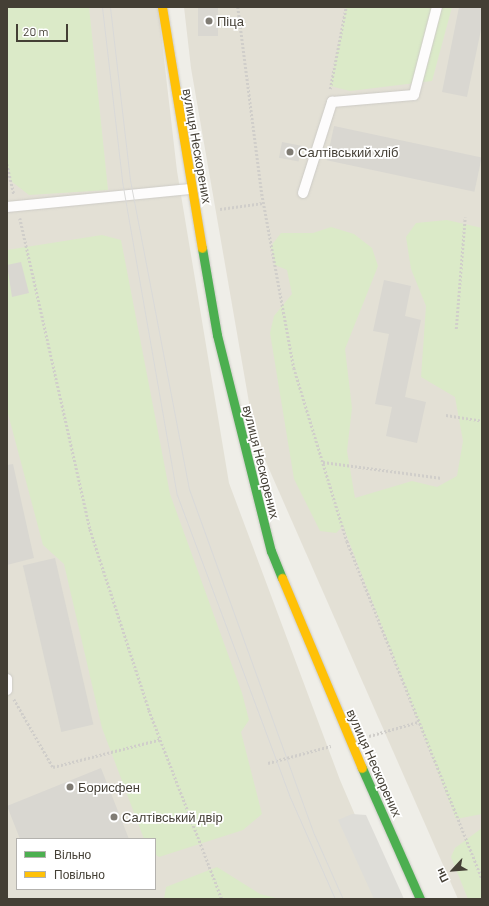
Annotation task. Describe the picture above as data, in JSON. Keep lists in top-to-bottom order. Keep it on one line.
{"streets":{"main road":["вулиця Нескорених"]},"places":["Піца","Салтівський хліб","Борисфен","Салтівський двір"],"legend":["Вільно","Повільно"],"scale_bar":"20 m","north":"bottom left"}
